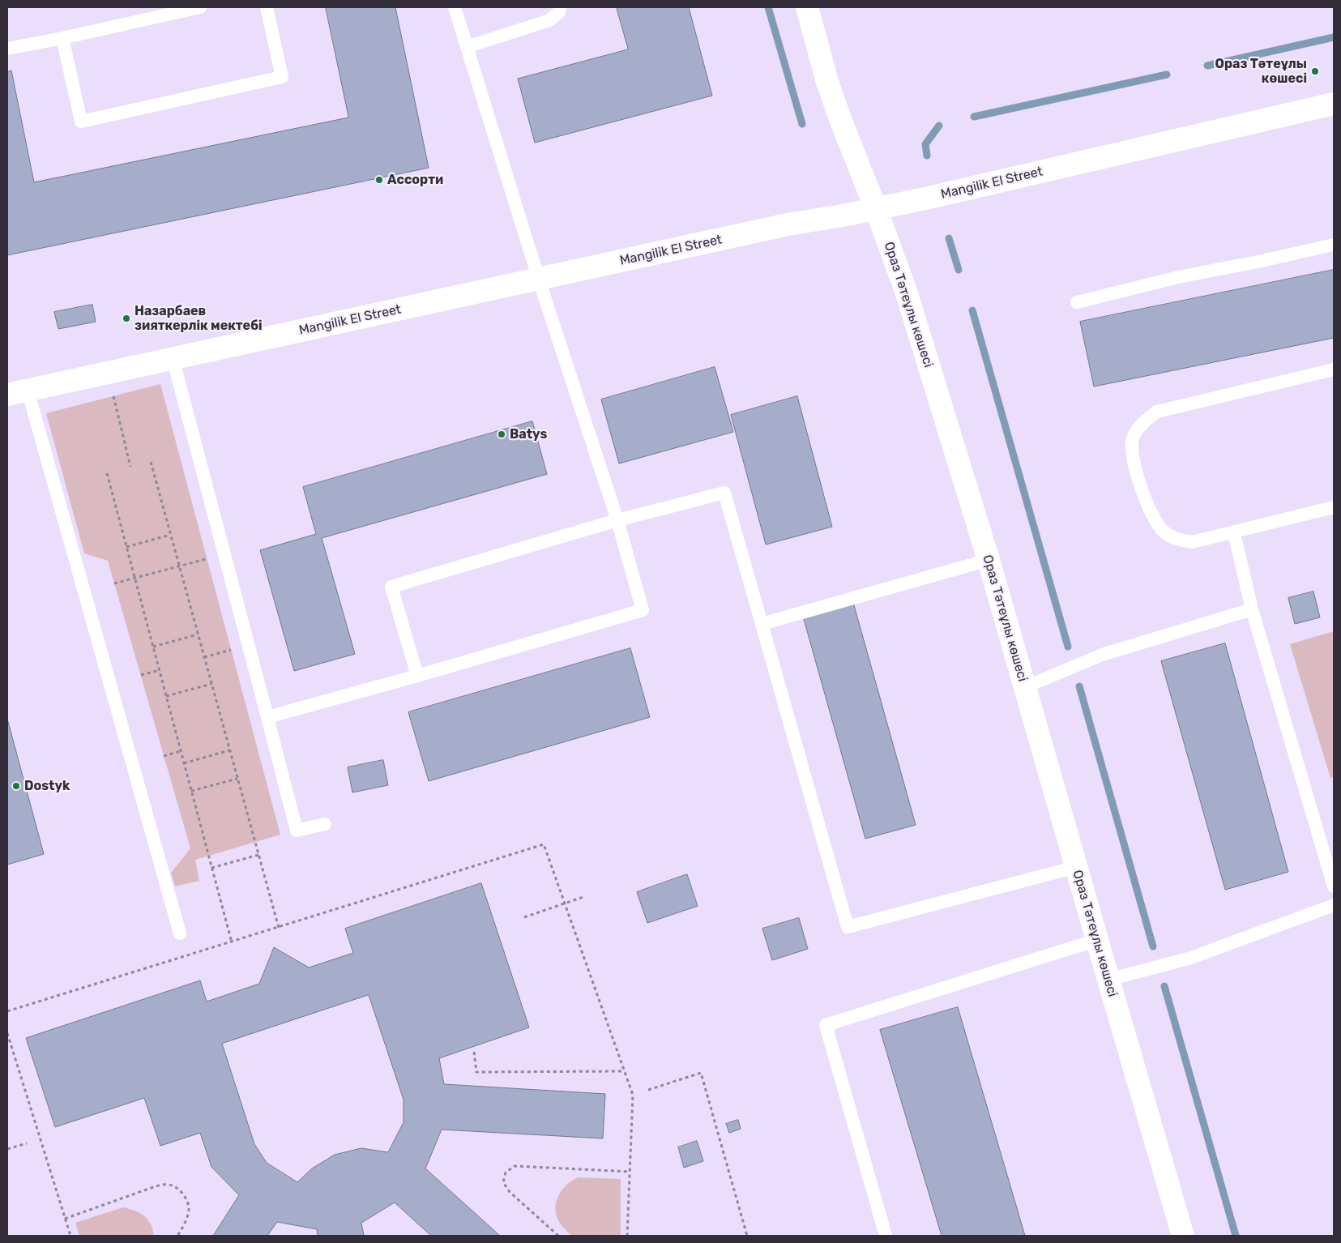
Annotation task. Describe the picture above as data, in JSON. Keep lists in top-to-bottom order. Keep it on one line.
{"streets":{"street":["Mangilik El Street","Ораз Тәтеұлы көшесі"]},"crossings":[["Mangilik El Street","Ораз Тәтеұлы көшесі"]],"places":["Ораз Тәтеұлы көшесі","Ассорти","Назарбаев зияткерлік мектебі","Batys","Dostyk"]}
